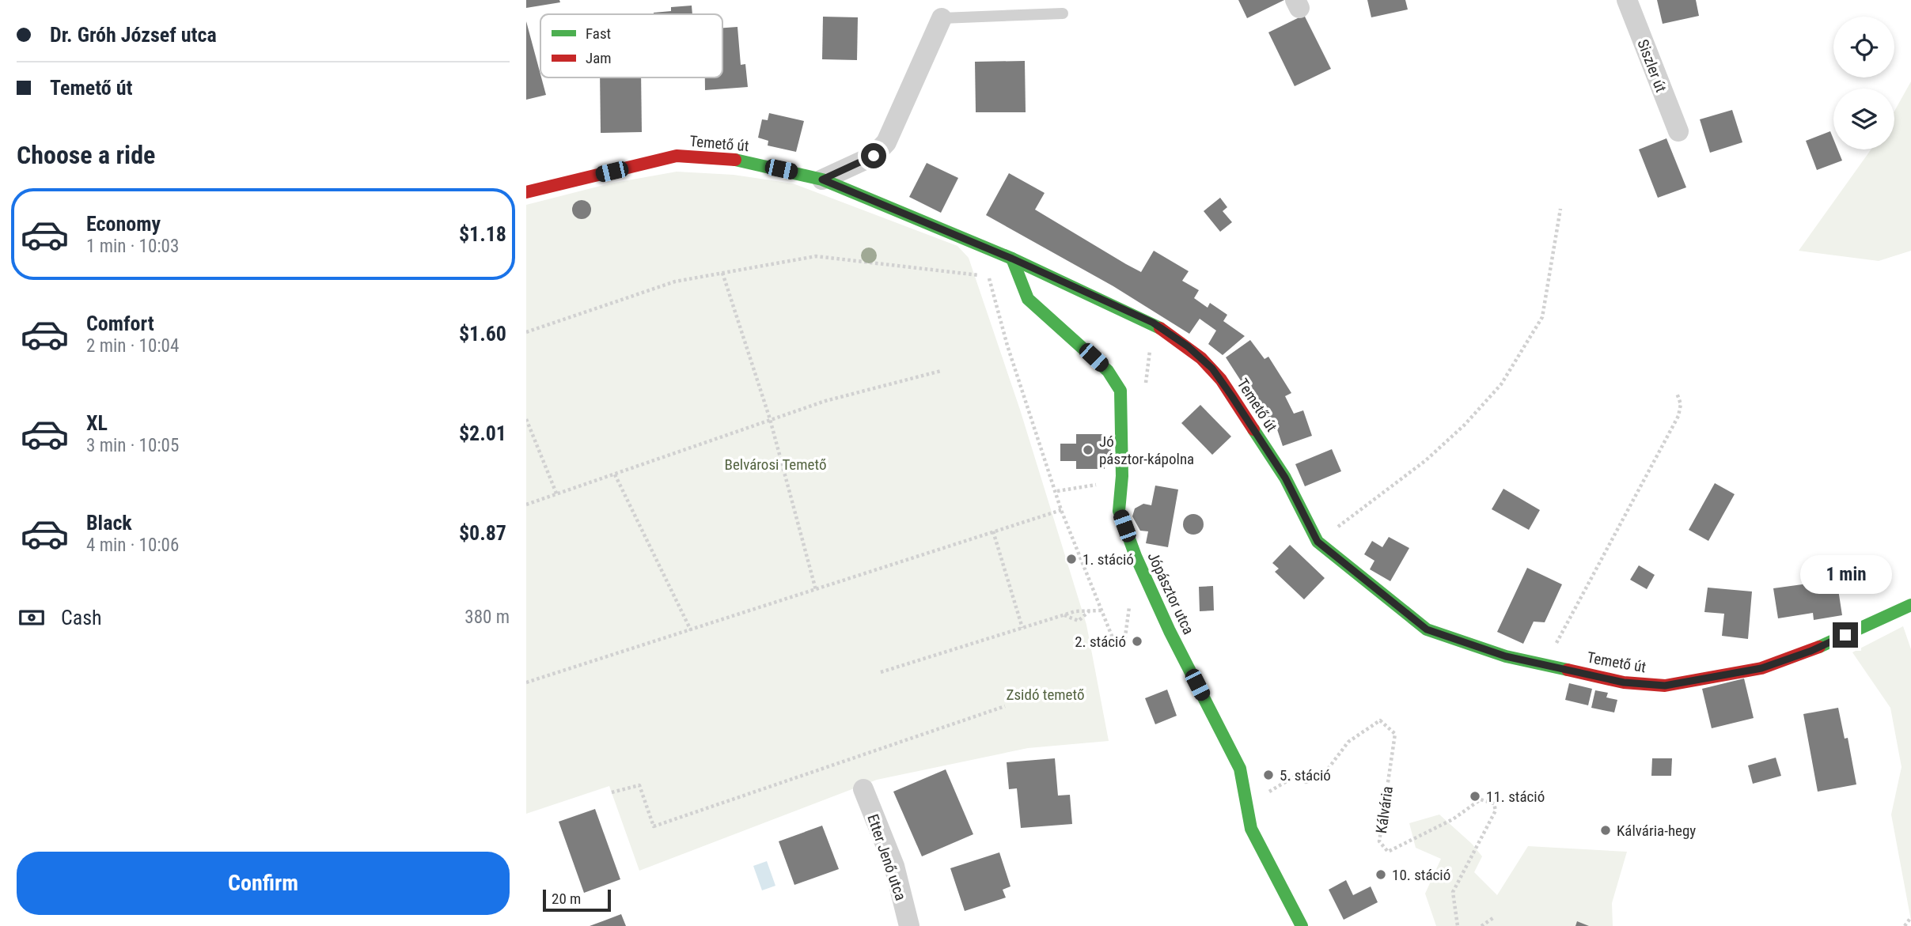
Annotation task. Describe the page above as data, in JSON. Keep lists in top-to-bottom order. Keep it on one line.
{"streets":{"street":["Siszler út","Temető út","Jópásztor utca","Etter Jenő utca"],"path":["Kálvária"]},"crossings":[["Temető út","Jópásztor utca"],["Jópásztor utca","Kálvária"]],"parks":["Belvárosi Temető","Zsidó temető"],"places":["Jó pásztor-kápolna","1. stáció","2. stáció","5. stáció","11. stáció","Kálvária-hegy","10. stáció"],"legend":["Fast","Jam"],"scale_bar":"20 m","page":{"banner":["Dr. Gróh József utca","Temető út"],"heading":"Choose a ride","list":[{"name":"Economy","note":"1 min · 10:03","value":"$1.18"},{"name":"Comfort","note":"2 min · 10:04","value":"$1.60"},{"name":"XL","note":"3 min · 10:05","value":"$2.01"},{"name":"Black","note":"4 min · 10:06","value":"$0.87"}],"bubble":"1 min","pay":["Cash","380 m"],"buttons":"Confirm","scale":"20 m"}}
